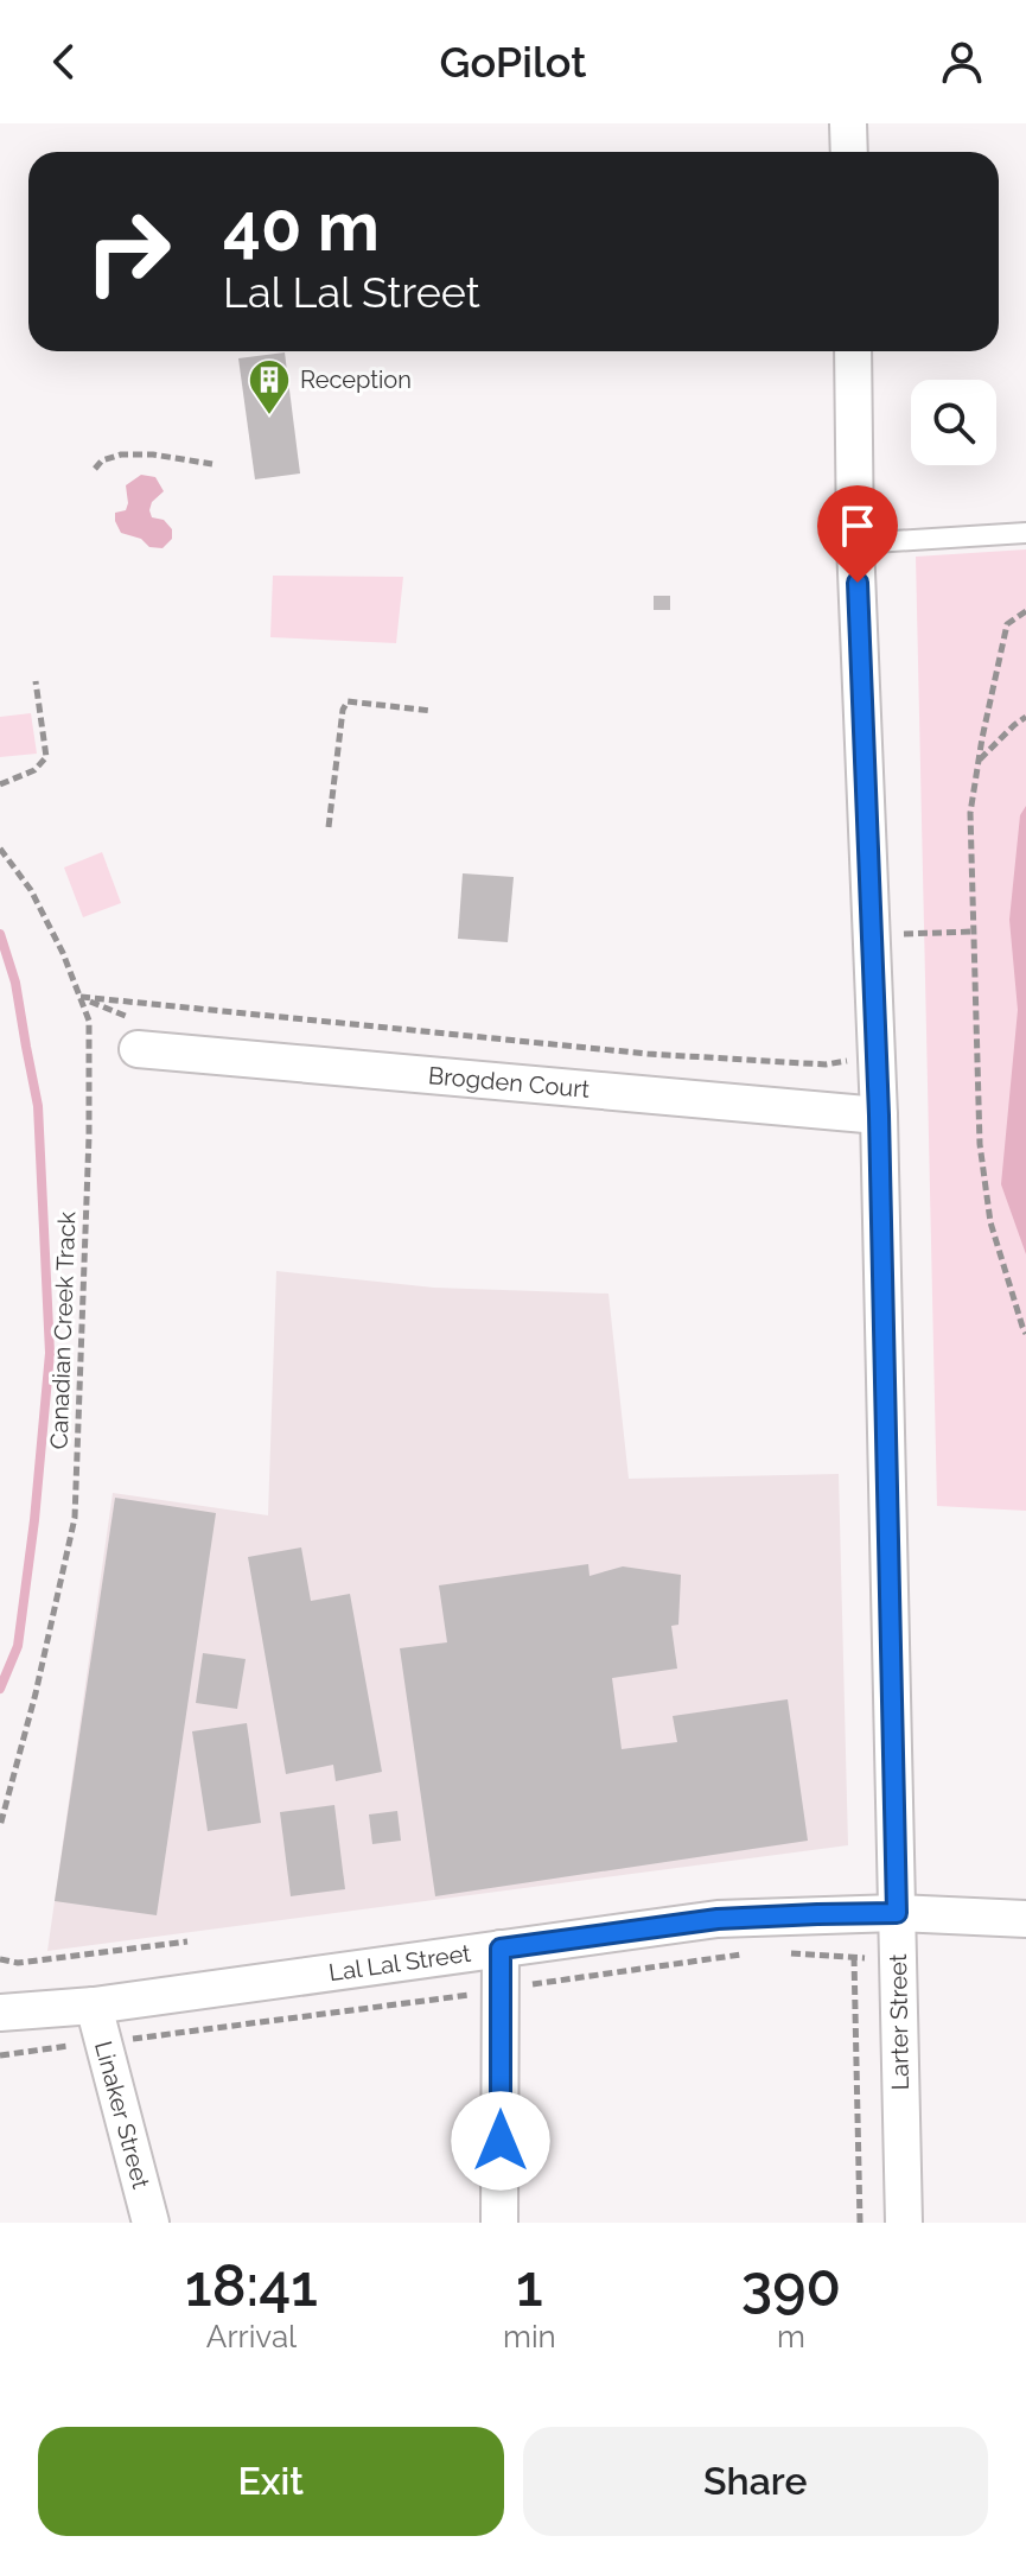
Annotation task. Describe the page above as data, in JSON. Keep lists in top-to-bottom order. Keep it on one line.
{"streets":{"street":["Brogden Court","Lal Lal Street","Larter Street","Linaker Street"],"path":["Canadian Creek Track"]},"crossings":[["Brogden Court","Larter Street"],["Lal Lal Street","Larter Street"],["Lal Lal Street","Linaker Street"]],"places":{"building":["Reception"]},"page":{"header":"GoPilot","turn":["40 m","Lal Lal Street"],"eta":["18:41","Arrival","1","min","390","m"],"buttons":["Exit","Share"]}}
